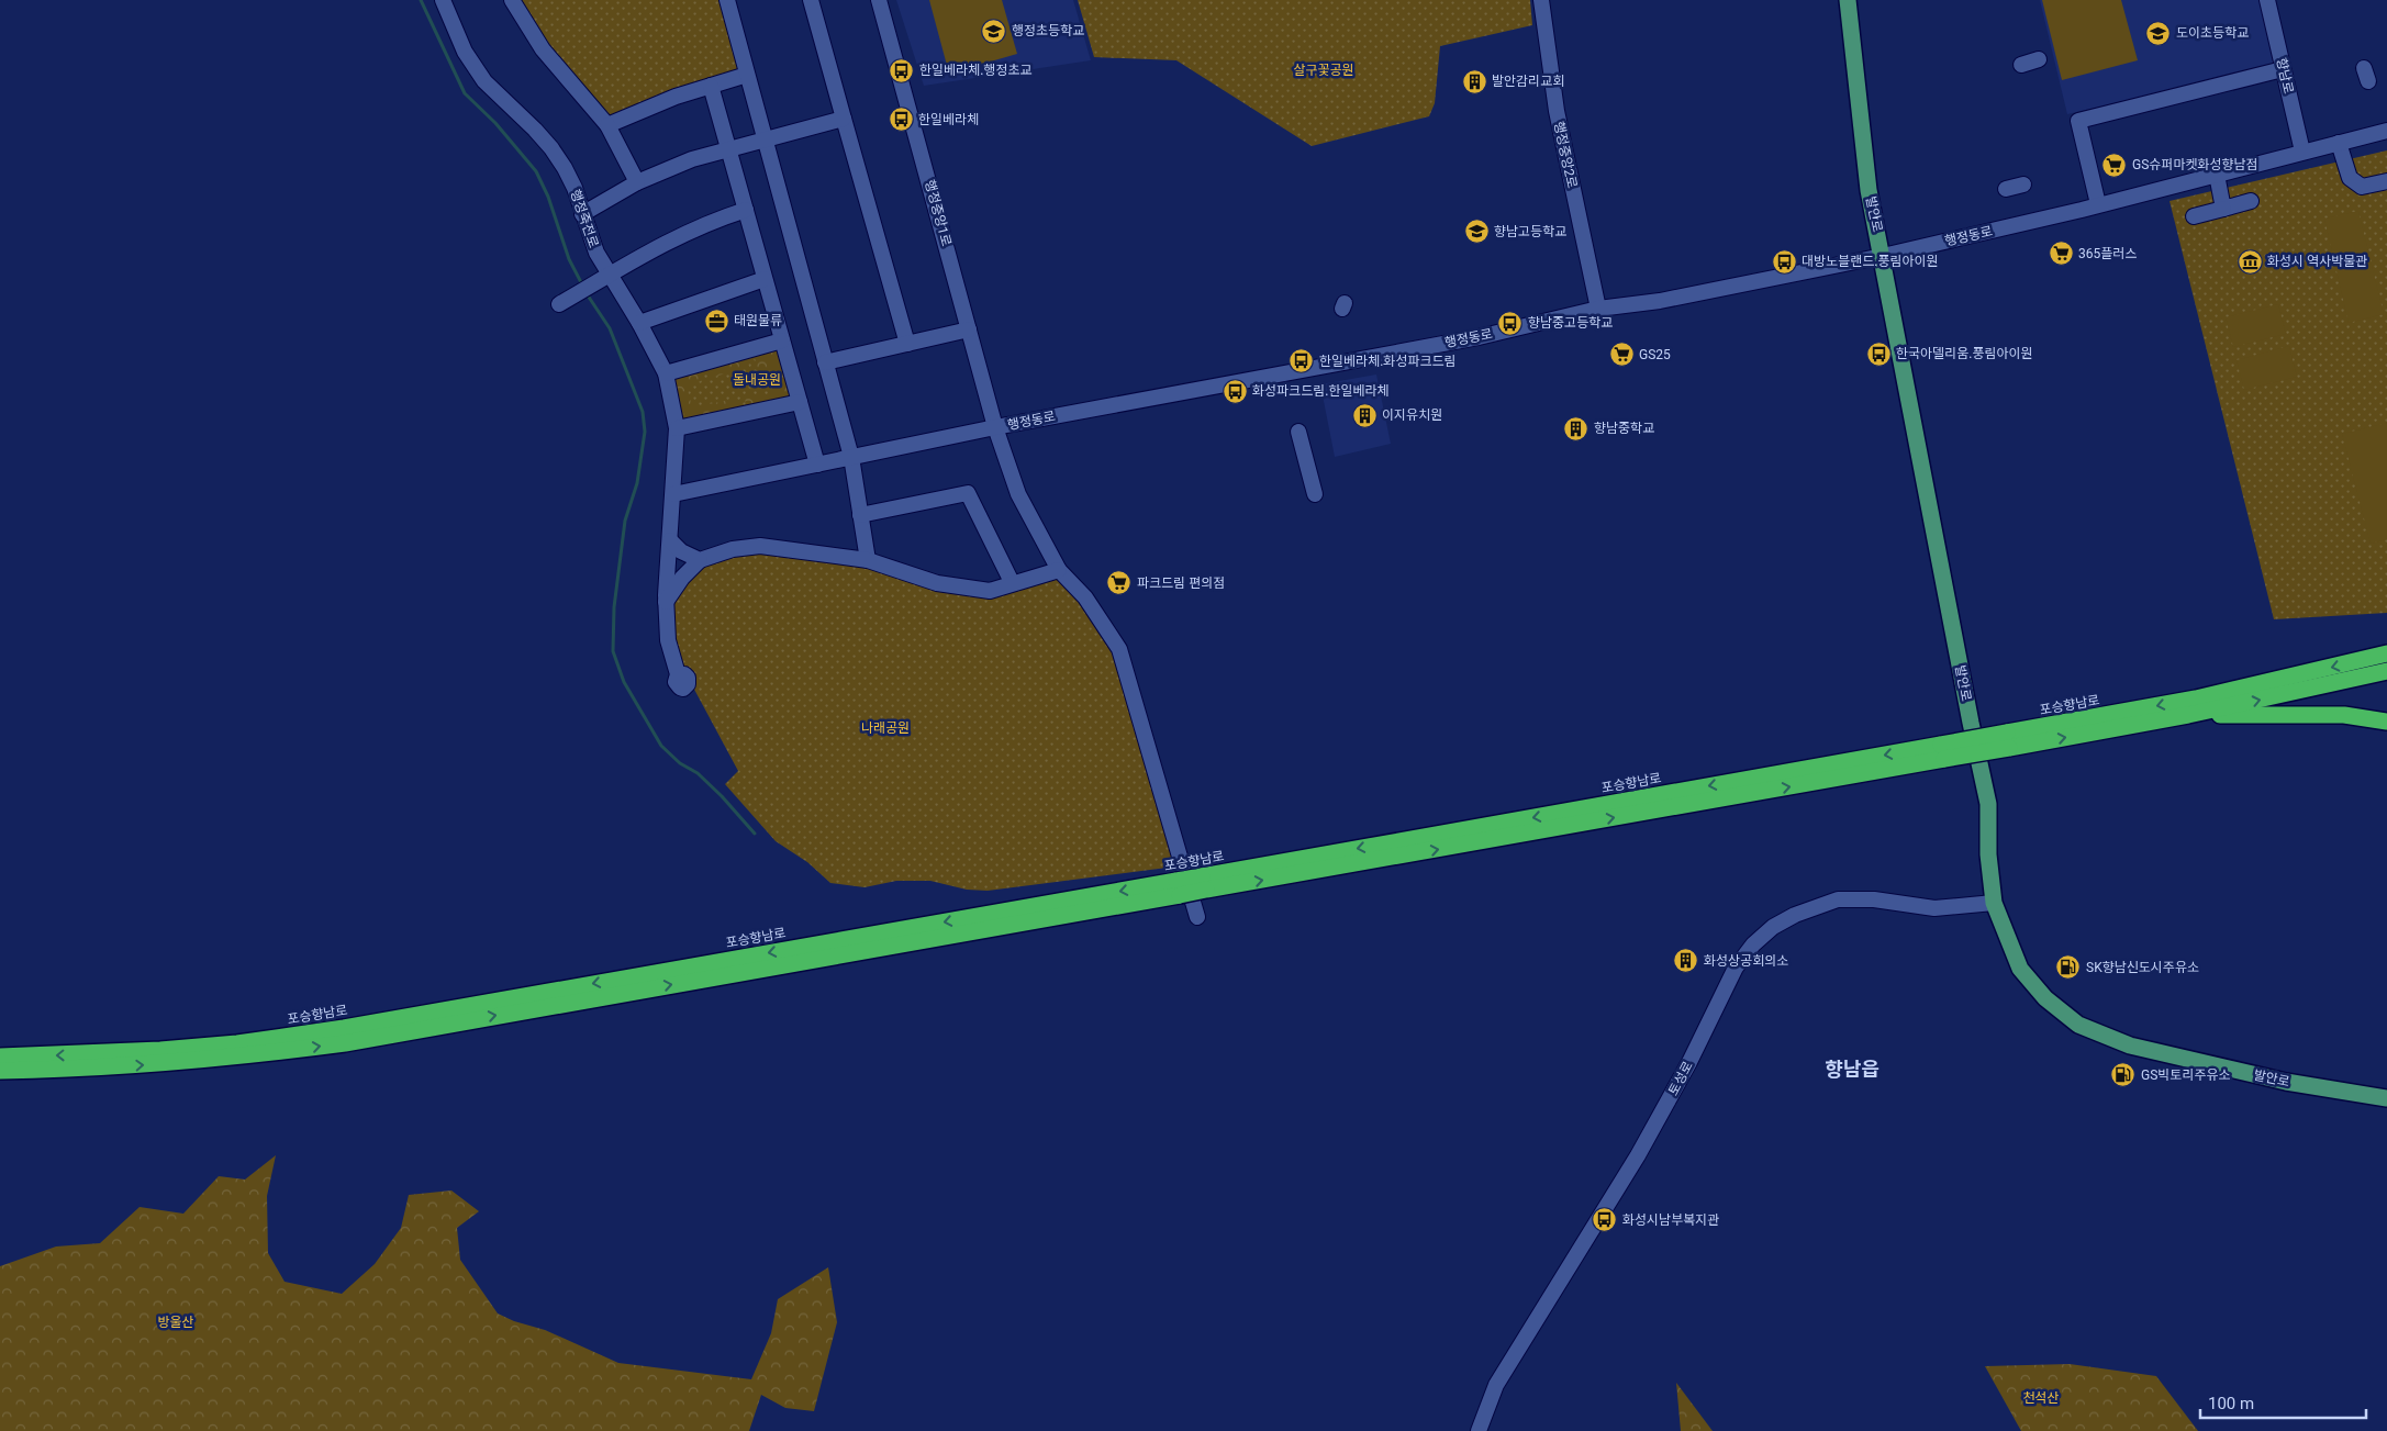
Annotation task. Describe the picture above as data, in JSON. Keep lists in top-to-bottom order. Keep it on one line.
{"streets":{"highway":["포승향남로"],"main road":["발안로"],"street":["향남로","행정중앙2로","행정중앙1로","행정죽전로","행정동로","토성로"]},"crossings":[["향남로","행정동로"],["행정중앙2로","행정동로"],["행정중앙1로","행정동로"],["발안로","행정동로"],["발안로","토성로"],["행정죽전로","행정동로"]],"districts":["향남읍"],"parks":["살구꽃공원","돌내공원","나래공원","방울산","천석산"],"places":{"school or university":["행정초등학교","도이초등학교","향남고등학교"],"bus stop":["한일베라체.행정초교","한일베라체","대방노블랜드.풍림아이원","향남중고등학교","한국아델리움.풍림아이원","한일베라체.화성파크드림","화성파크드림.한일베라체","화성시남부복지관"],"building":["발안감리교회","이지유치원","향남중학교","화성상공회의소"],"supermarket":["GS슈퍼마켓화성향남점","365플러스","GS25","파크드림 편의점"],"museum":["화성시 역사박물관"],"office":["태원물류"],"fuel station":["SK향남신도시주유소","GS빅토리주유소"]},"scale_bar":"100 m"}
